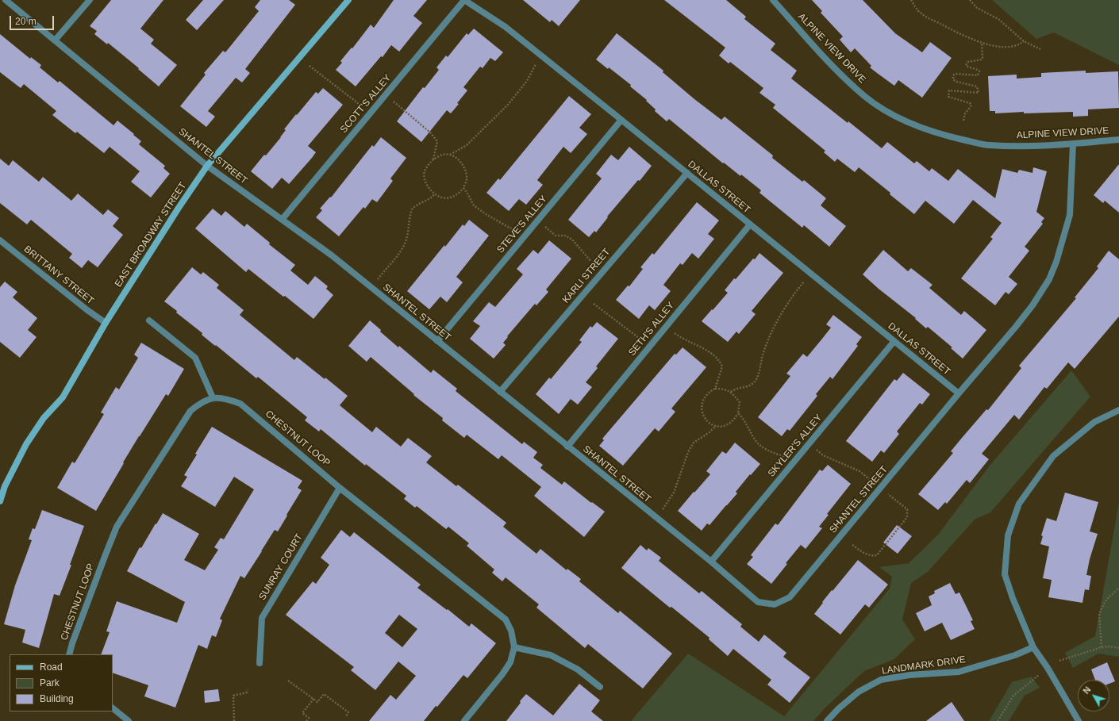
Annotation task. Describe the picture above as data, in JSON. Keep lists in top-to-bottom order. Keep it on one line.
{"streets":{"street":["ALPINE VIEW DRIVE","SCOTT'S ALLEY","SHANTEL STREET","DALLAS STREET","STEVE'S ALLEY","EAST BROADWAY STREET","BRITTANY STREET","KARLI STREET","SETH'S ALLEY","CHESTNUT LOOP","SKYLER'S ALLEY","SUNRAY COURT","LANDMARK DRIVE"]},"crossings":[["ALPINE VIEW DRIVE","SHANTEL STREET"],["SCOTT'S ALLEY","SHANTEL STREET"],["SCOTT'S ALLEY","DALLAS STREET"],["SHANTEL STREET","DALLAS STREET"],["SHANTEL STREET","STEVE'S ALLEY"],["SHANTEL STREET","EAST BROADWAY STREET"],["SHANTEL STREET","KARLI STREET"],["SHANTEL STREET","SETH'S ALLEY"],["SHANTEL STREET","SKYLER'S ALLEY"],["DALLAS STREET","STEVE'S ALLEY"],["DALLAS STREET","KARLI STREET"],["DALLAS STREET","SETH'S ALLEY"],["DALLAS STREET","SKYLER'S ALLEY"],["EAST BROADWAY STREET","BRITTANY STREET"],["CHESTNUT LOOP","SUNRAY COURT"]],"legend":["Road","Park","Building"],"scale_bar":"20 m","north":"top left"}
